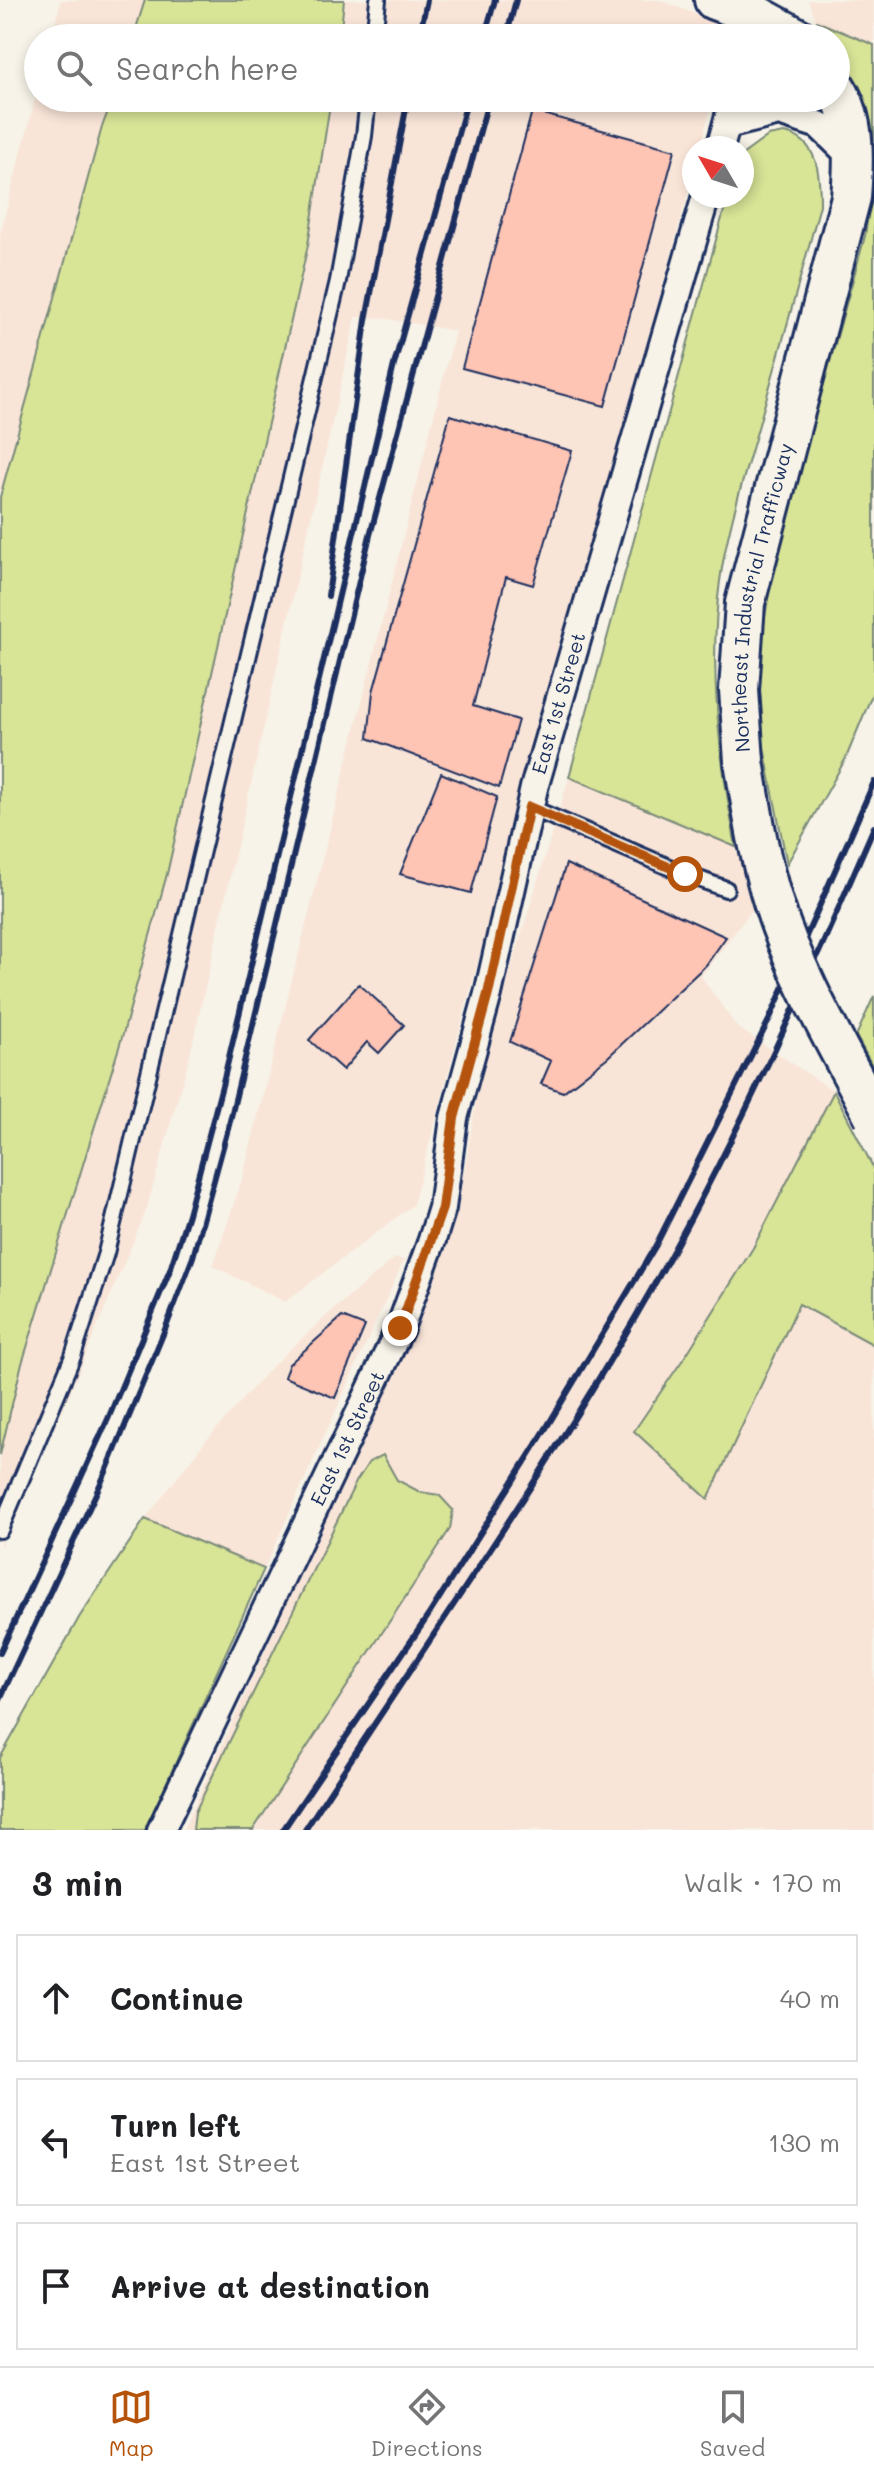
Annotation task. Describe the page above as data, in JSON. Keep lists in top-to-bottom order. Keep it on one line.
{"streets":{"street":["Northeast Industrial Trafficway","East 1st Street"]},"north":"top left","page":{"search":"Search here","heading":["3 min","Walk · 170 m"],"list":[["Continue","40 m"],["Turn left","East 1st Street","130 m"],"Arrive at destination"],"nav":["Map","Directions","Saved"]}}
